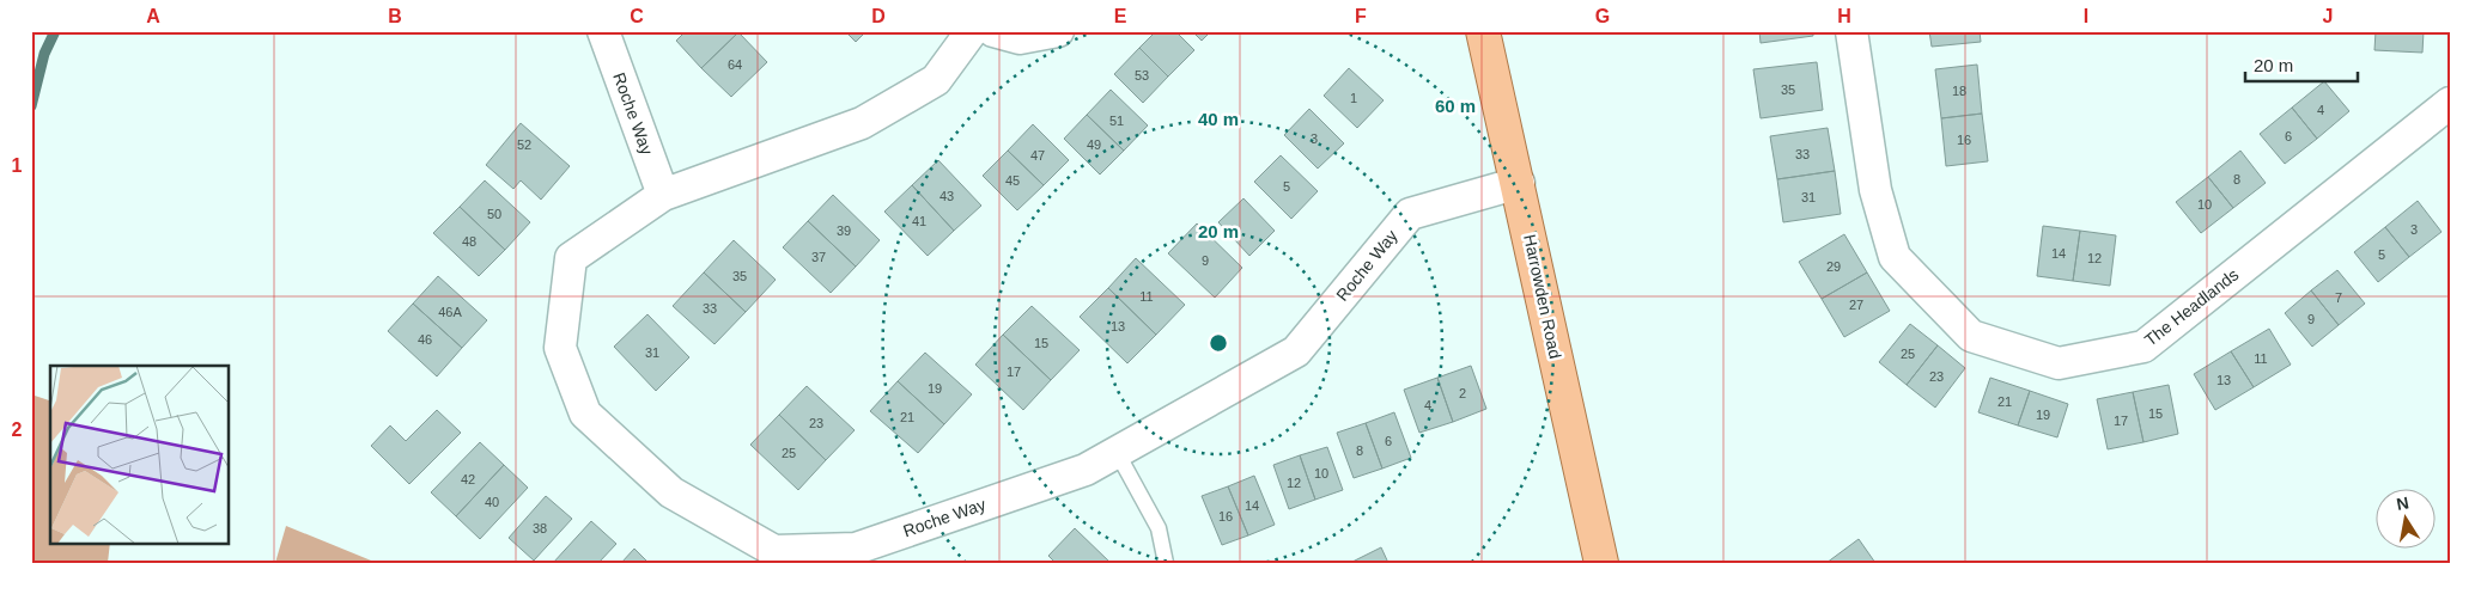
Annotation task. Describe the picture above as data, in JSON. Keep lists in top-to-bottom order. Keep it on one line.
{"streets":{"main road":["Harrowden Road"],"street":["Roche Way","The Headlands"]},"crossings":[["Roche Way","Harrowden Road"]],"house_numbers":["64","53","35","18","1","4","51","6","3","16","52","49","33","47","8","45","5","43","31","10","50","41","3","39","48","14","5","37","12","9","29","35","11","7","27","33","46A","9","13","46","15","31","25","11","17","23","13","19","2","21","4","15","19","21","17","23","6","8","25","10","42","12","40","14","16","38"],"scale_bar":"20 m","north":"top","grid":{"columns":["A","B","C","D","E","F","G","H","I","J"],"rows":["1","2"]},"rings":["60 m","40 m","20 m"]}
